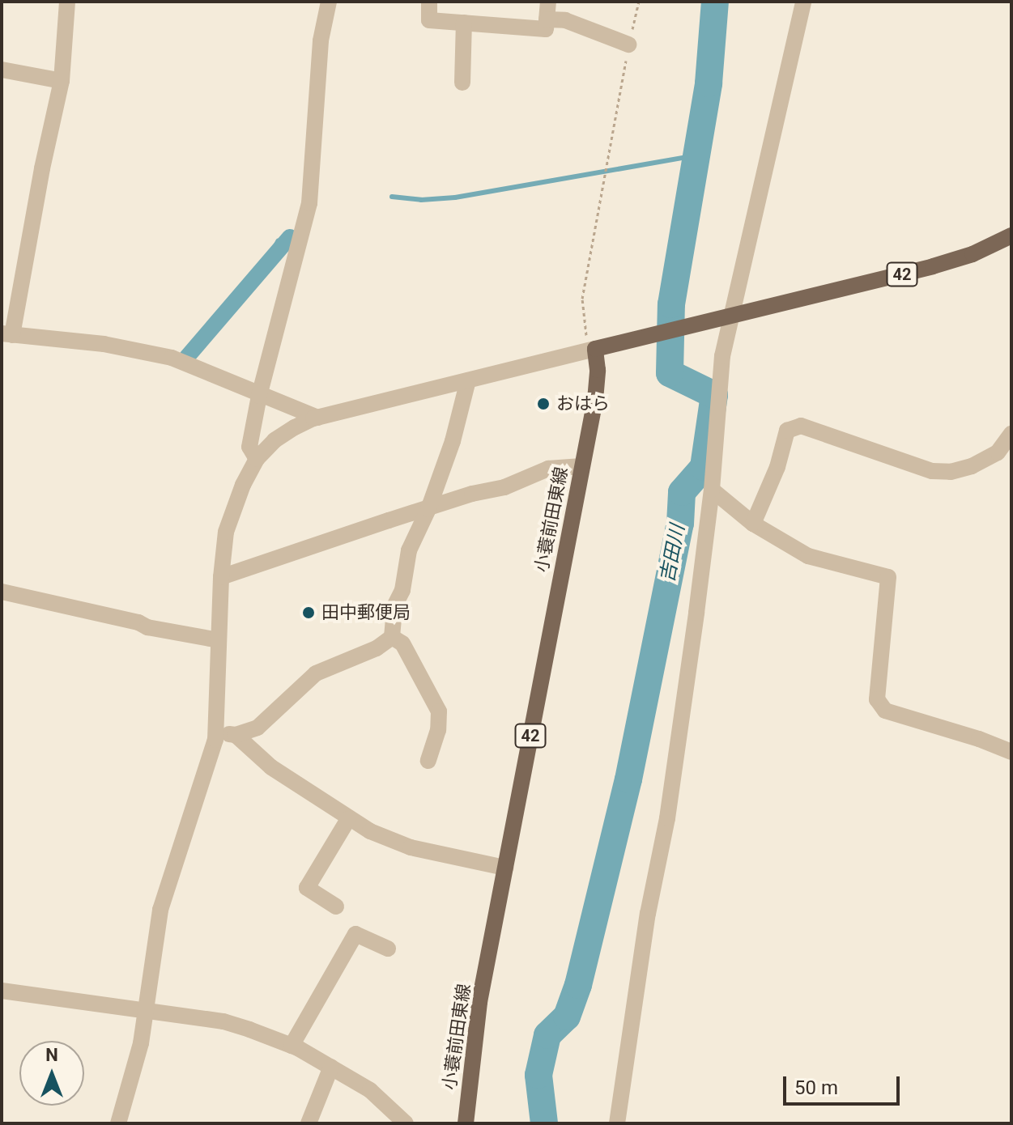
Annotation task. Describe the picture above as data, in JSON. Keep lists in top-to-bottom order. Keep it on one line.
{"streets":{"main road":["42","小蓑前田東線"]},"crossings":[["42","小蓑前田東線"]],"water":["吉田川"],"places":["おはら","田中郵便局"],"scale_bar":"50 m","north":"top"}
